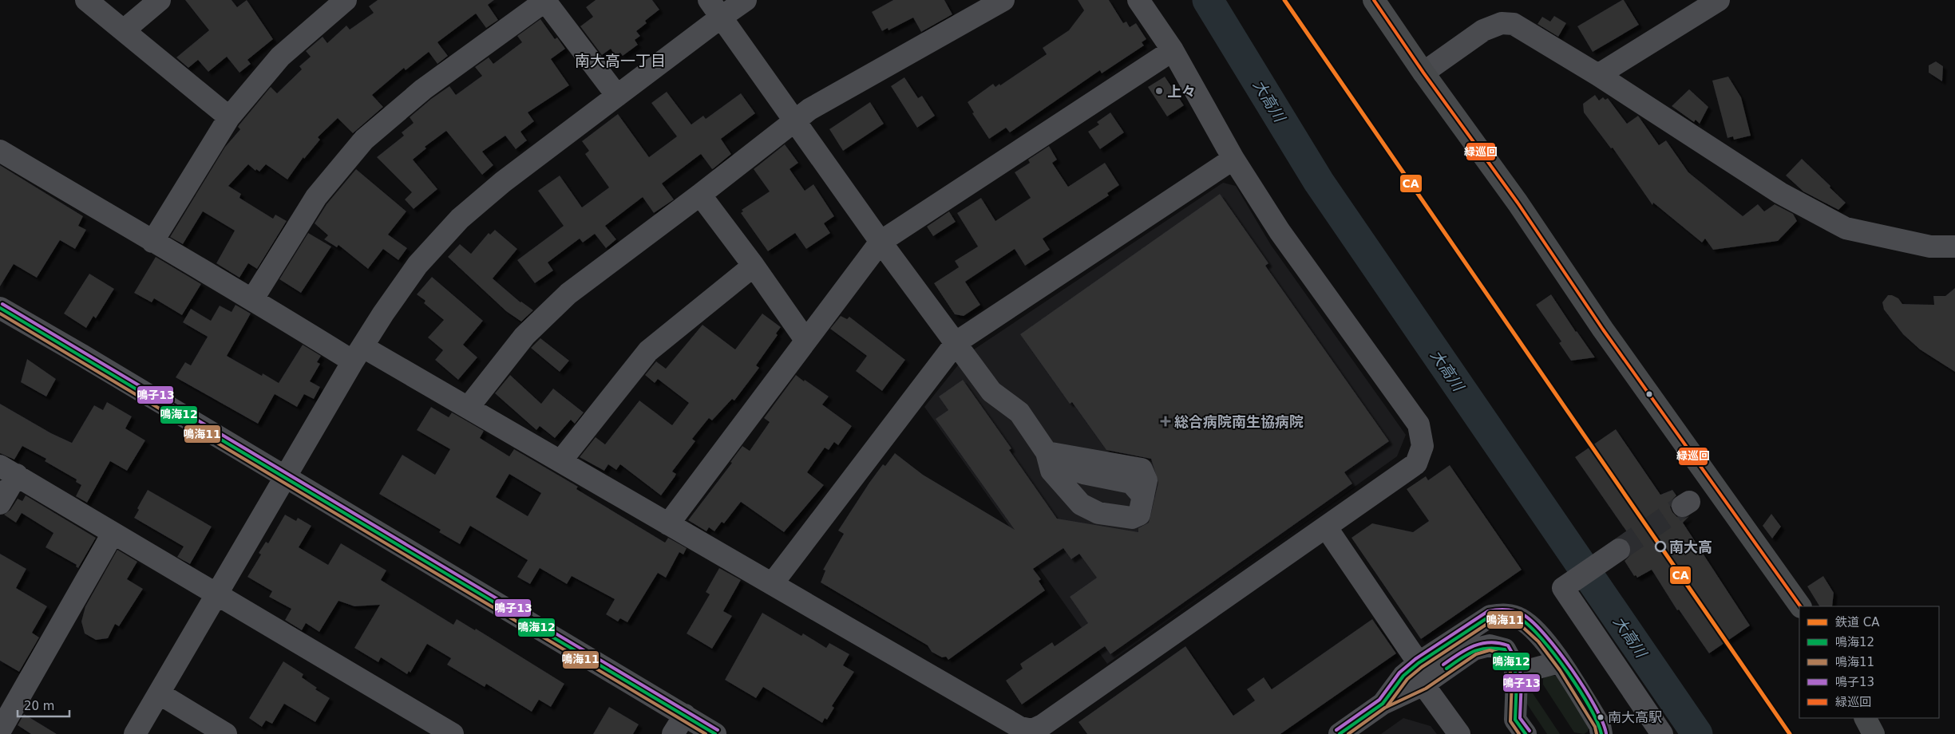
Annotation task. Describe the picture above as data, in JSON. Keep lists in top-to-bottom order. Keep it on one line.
{"districts":["南大高一丁目"],"water":["大高川"],"places":{"other":["上々","南大高","南大高駅"],"health":["総合病院南生協病院"]},"lines":["rail line CA","transit line 緑巡回","transit line 鳴子13","transit line 鳴海12","transit line 鳴海11"],"legend":["鉄道 CA","鳴海12","鳴海11","鳴子13","緑巡回"],"scale_bar":"20 m"}
